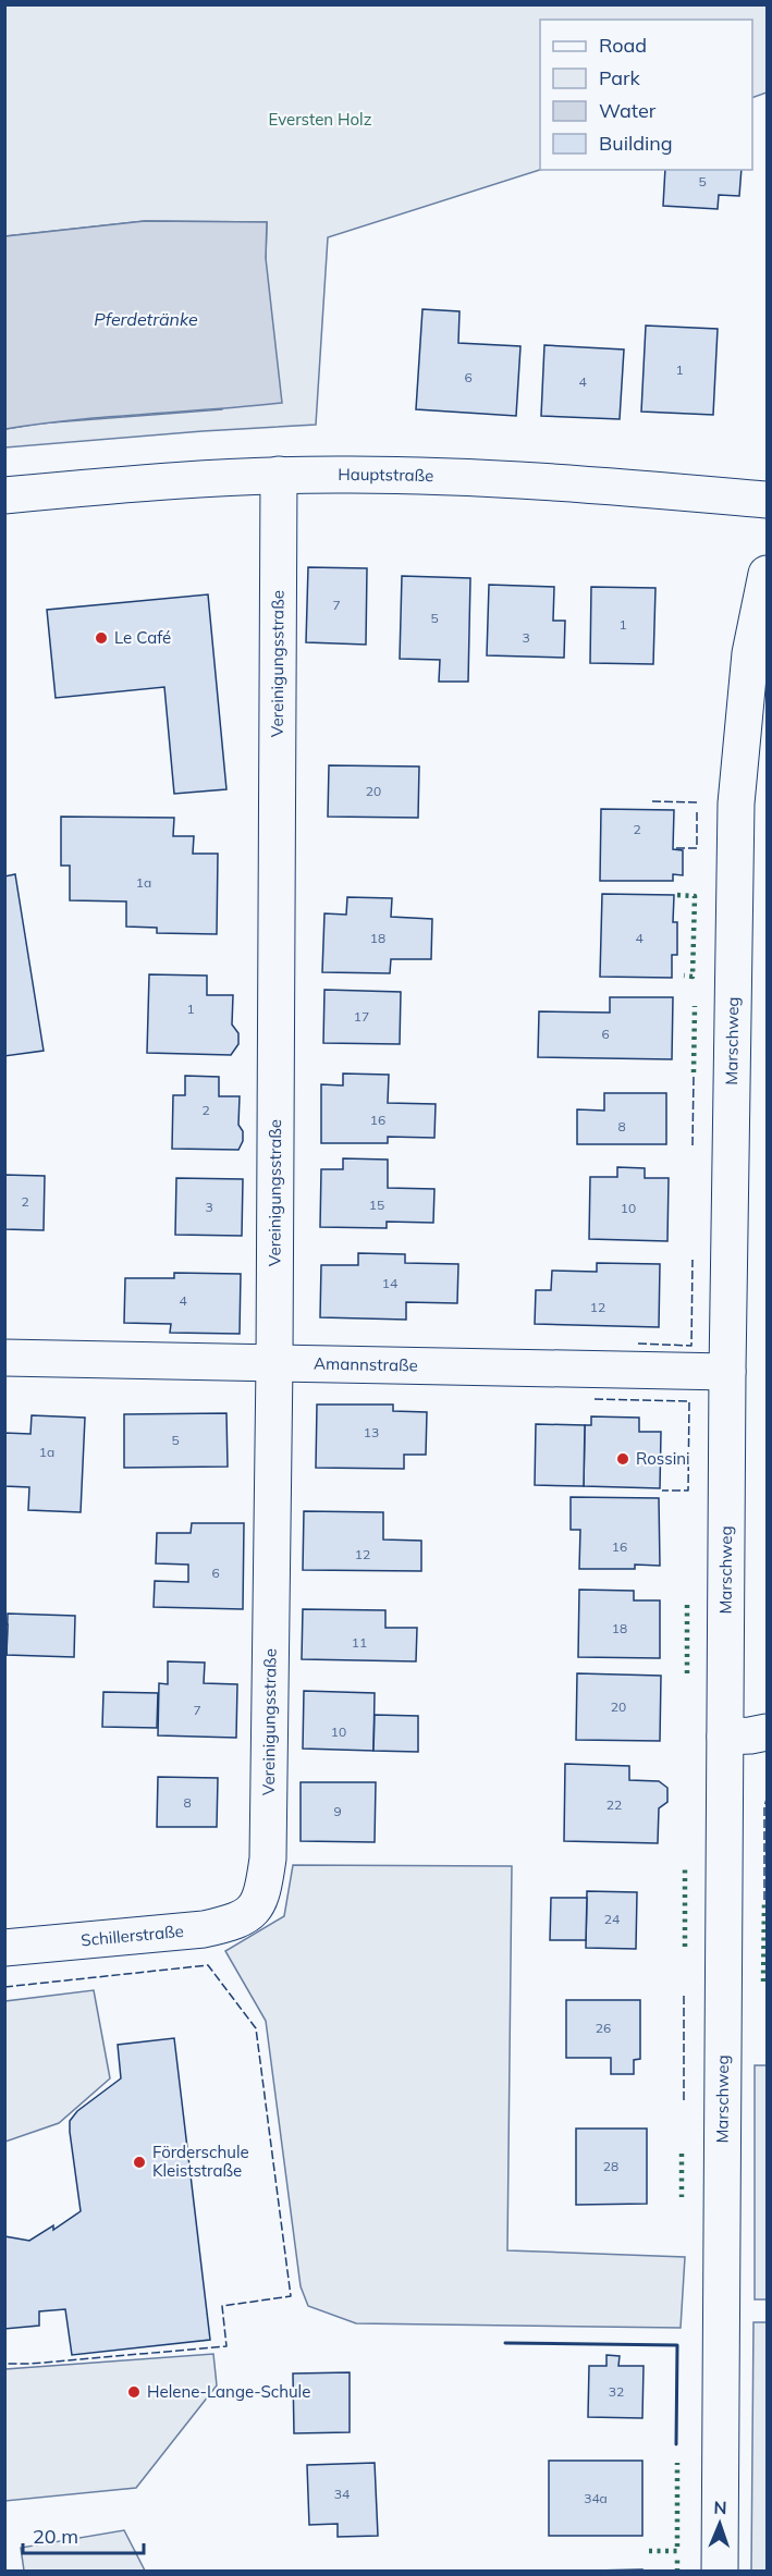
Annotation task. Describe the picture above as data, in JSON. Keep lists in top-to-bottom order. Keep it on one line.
{"streets":{"street":["Hauptstraße","Vereinigungsstraße","Marschweg","Amannstraße","Schillerstraße"]},"crossings":[["Hauptstraße","Vereinigungsstraße"],["Vereinigungsstraße","Amannstraße"],["Vereinigungsstraße","Schillerstraße"],["Marschweg","Amannstraße"]],"water":["Pferdetränke"],"parks":["Eversten Holz"],"places":["Le Café","Rossini","Förderschule Kleiststraße","Helene-Lange-Schule"],"house_numbers":["5","1","6","4","7","5","1","3","20","2","1a","18","4","1","17","6","2","16","8","2","15","3","10","14","4","12","13","5","1a","16","12","6","18","11","20","7","10","8","22","9","24","26","28","32","34","34a"],"legend":["Road","Park","Water","Building"],"scale_bar":"20 m","north":"top"}
